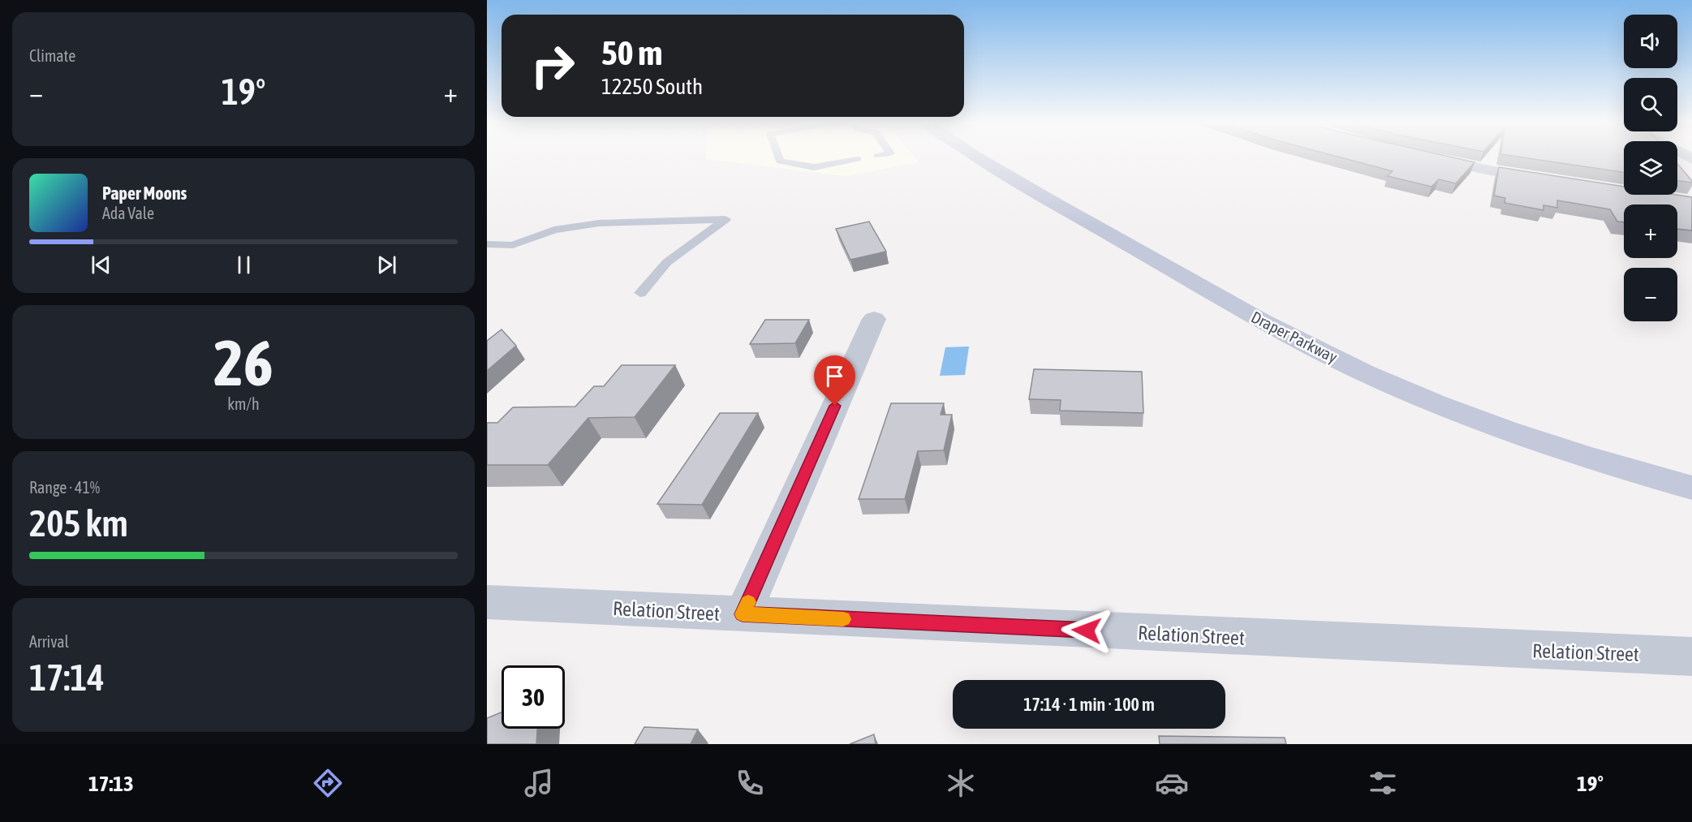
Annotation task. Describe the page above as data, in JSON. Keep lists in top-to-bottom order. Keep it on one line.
{"streets":{"main road":["Draper Parkway"],"street":["Relation Street"]},"page":{"tile":["Climate",["26","km/h"],["Range · 41%","205 km"],["Arrival","17:14"]],"map_buttons":["+","−"],"turn":["50 m","12250 South"],"heat":["−","19°","+"],"song":["Paper Moons","Ada Vale"],"limit":"30","trip":"17:14 · 1 min · 100 m","tabs":["17:13","19°"]}}
